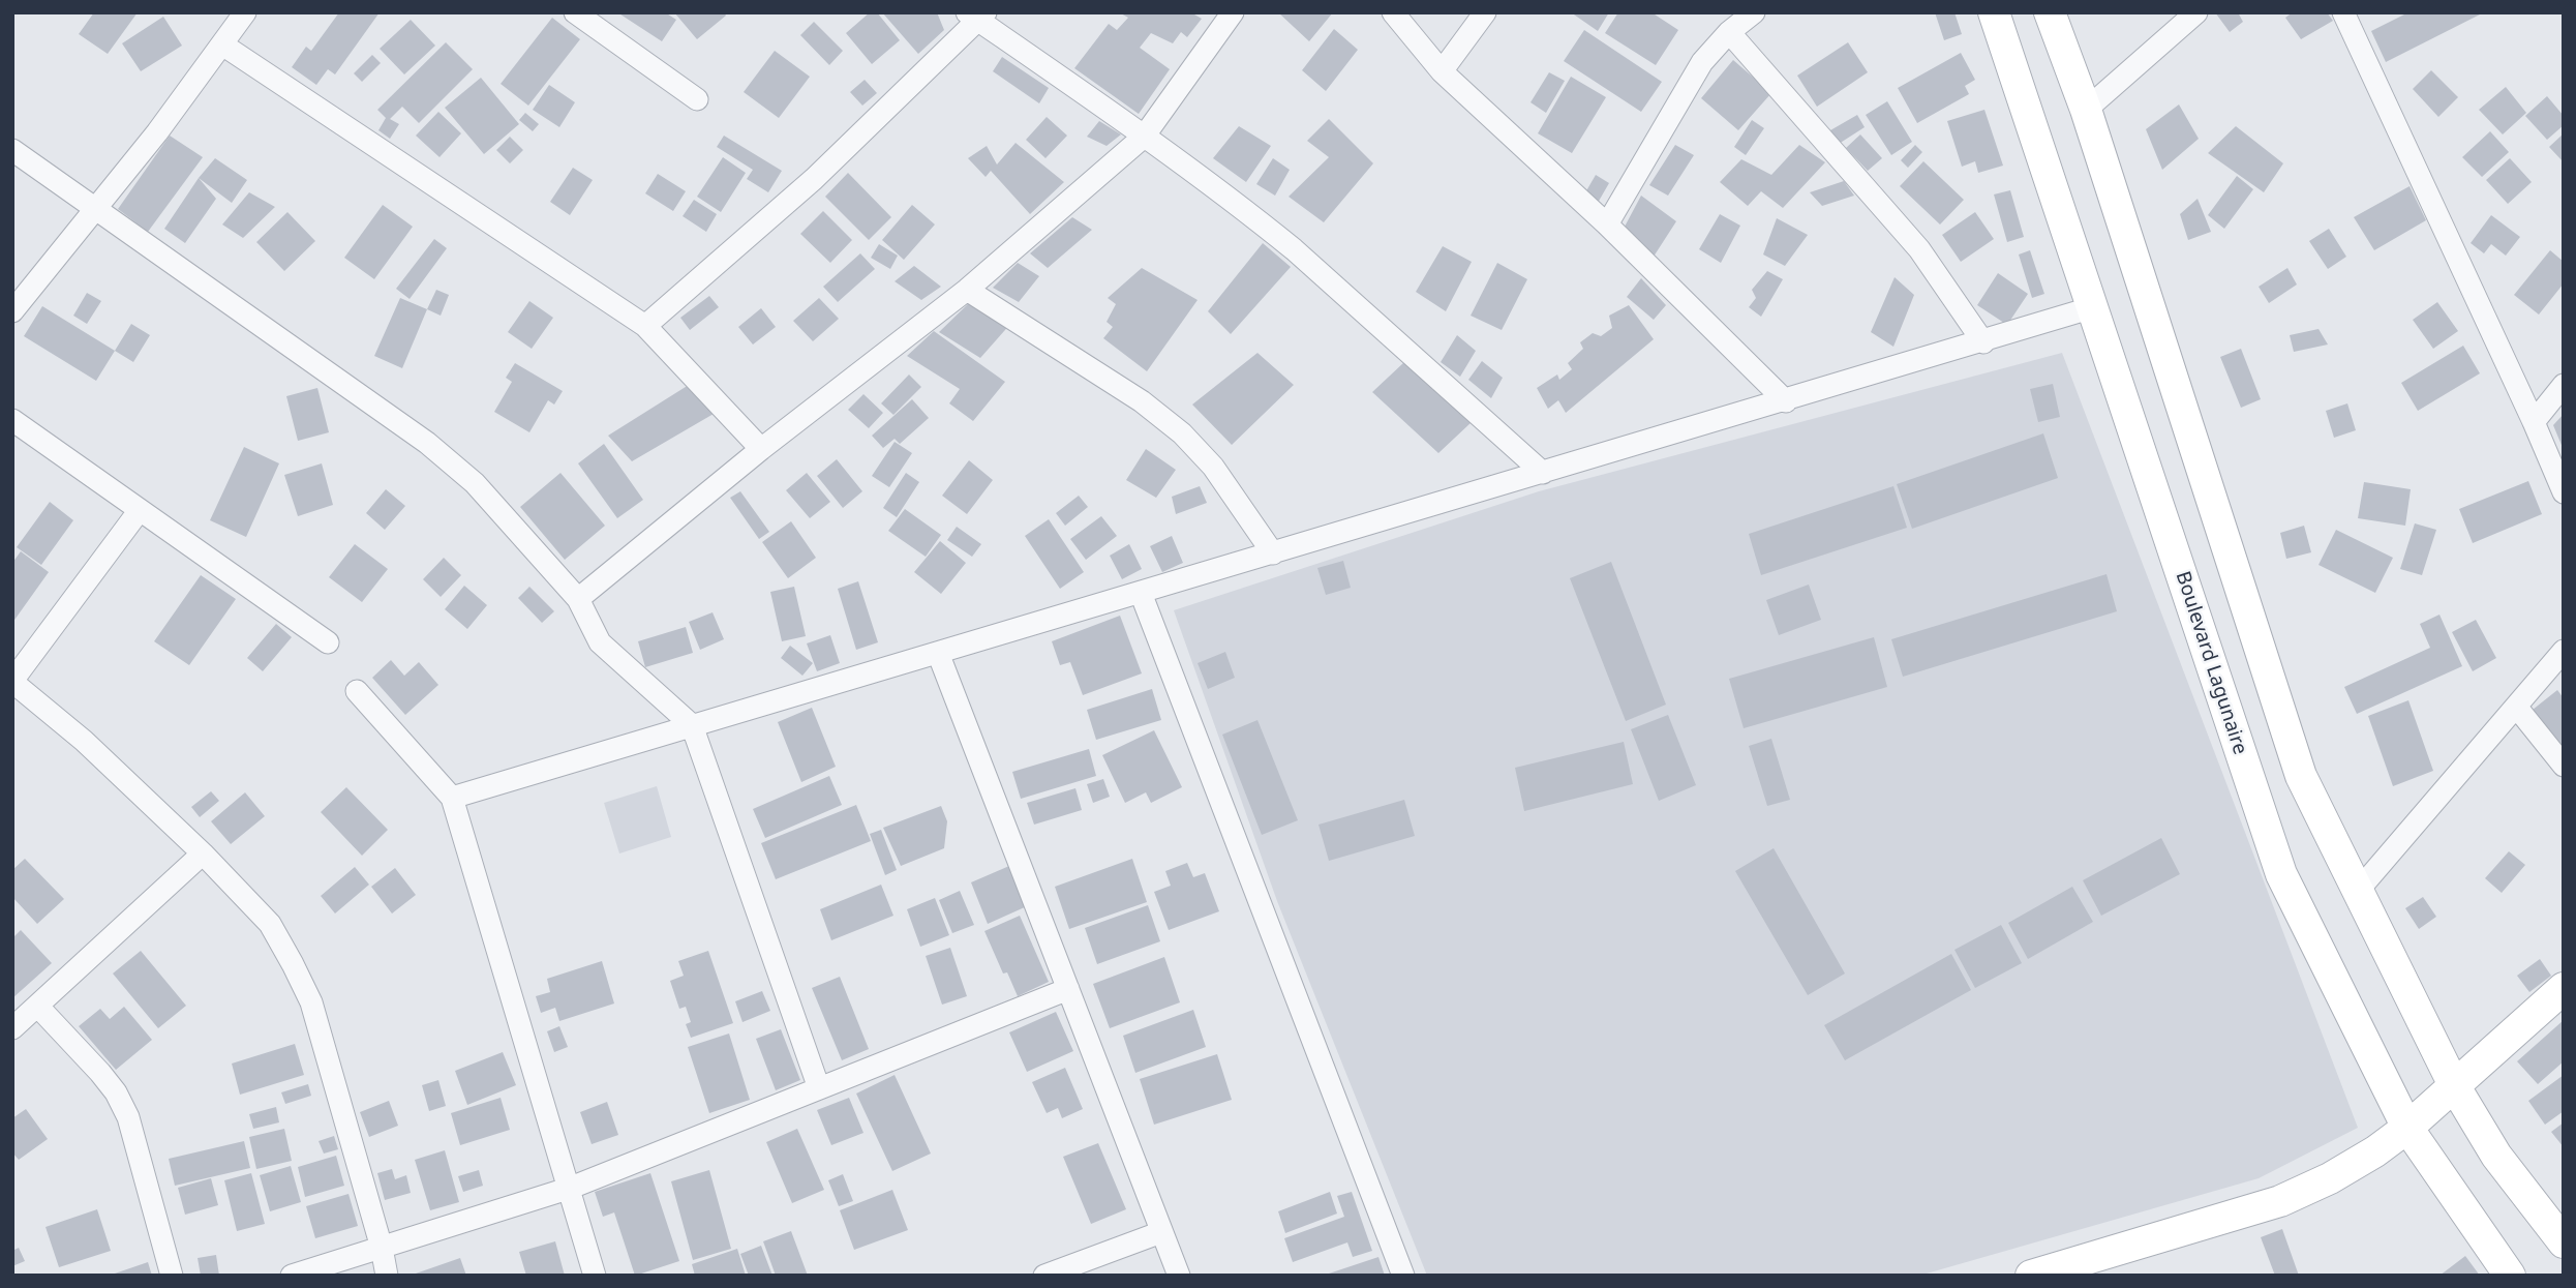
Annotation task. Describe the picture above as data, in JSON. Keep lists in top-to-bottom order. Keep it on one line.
{"streets":{"main road":["Boulevard Lagunaire"]}}
